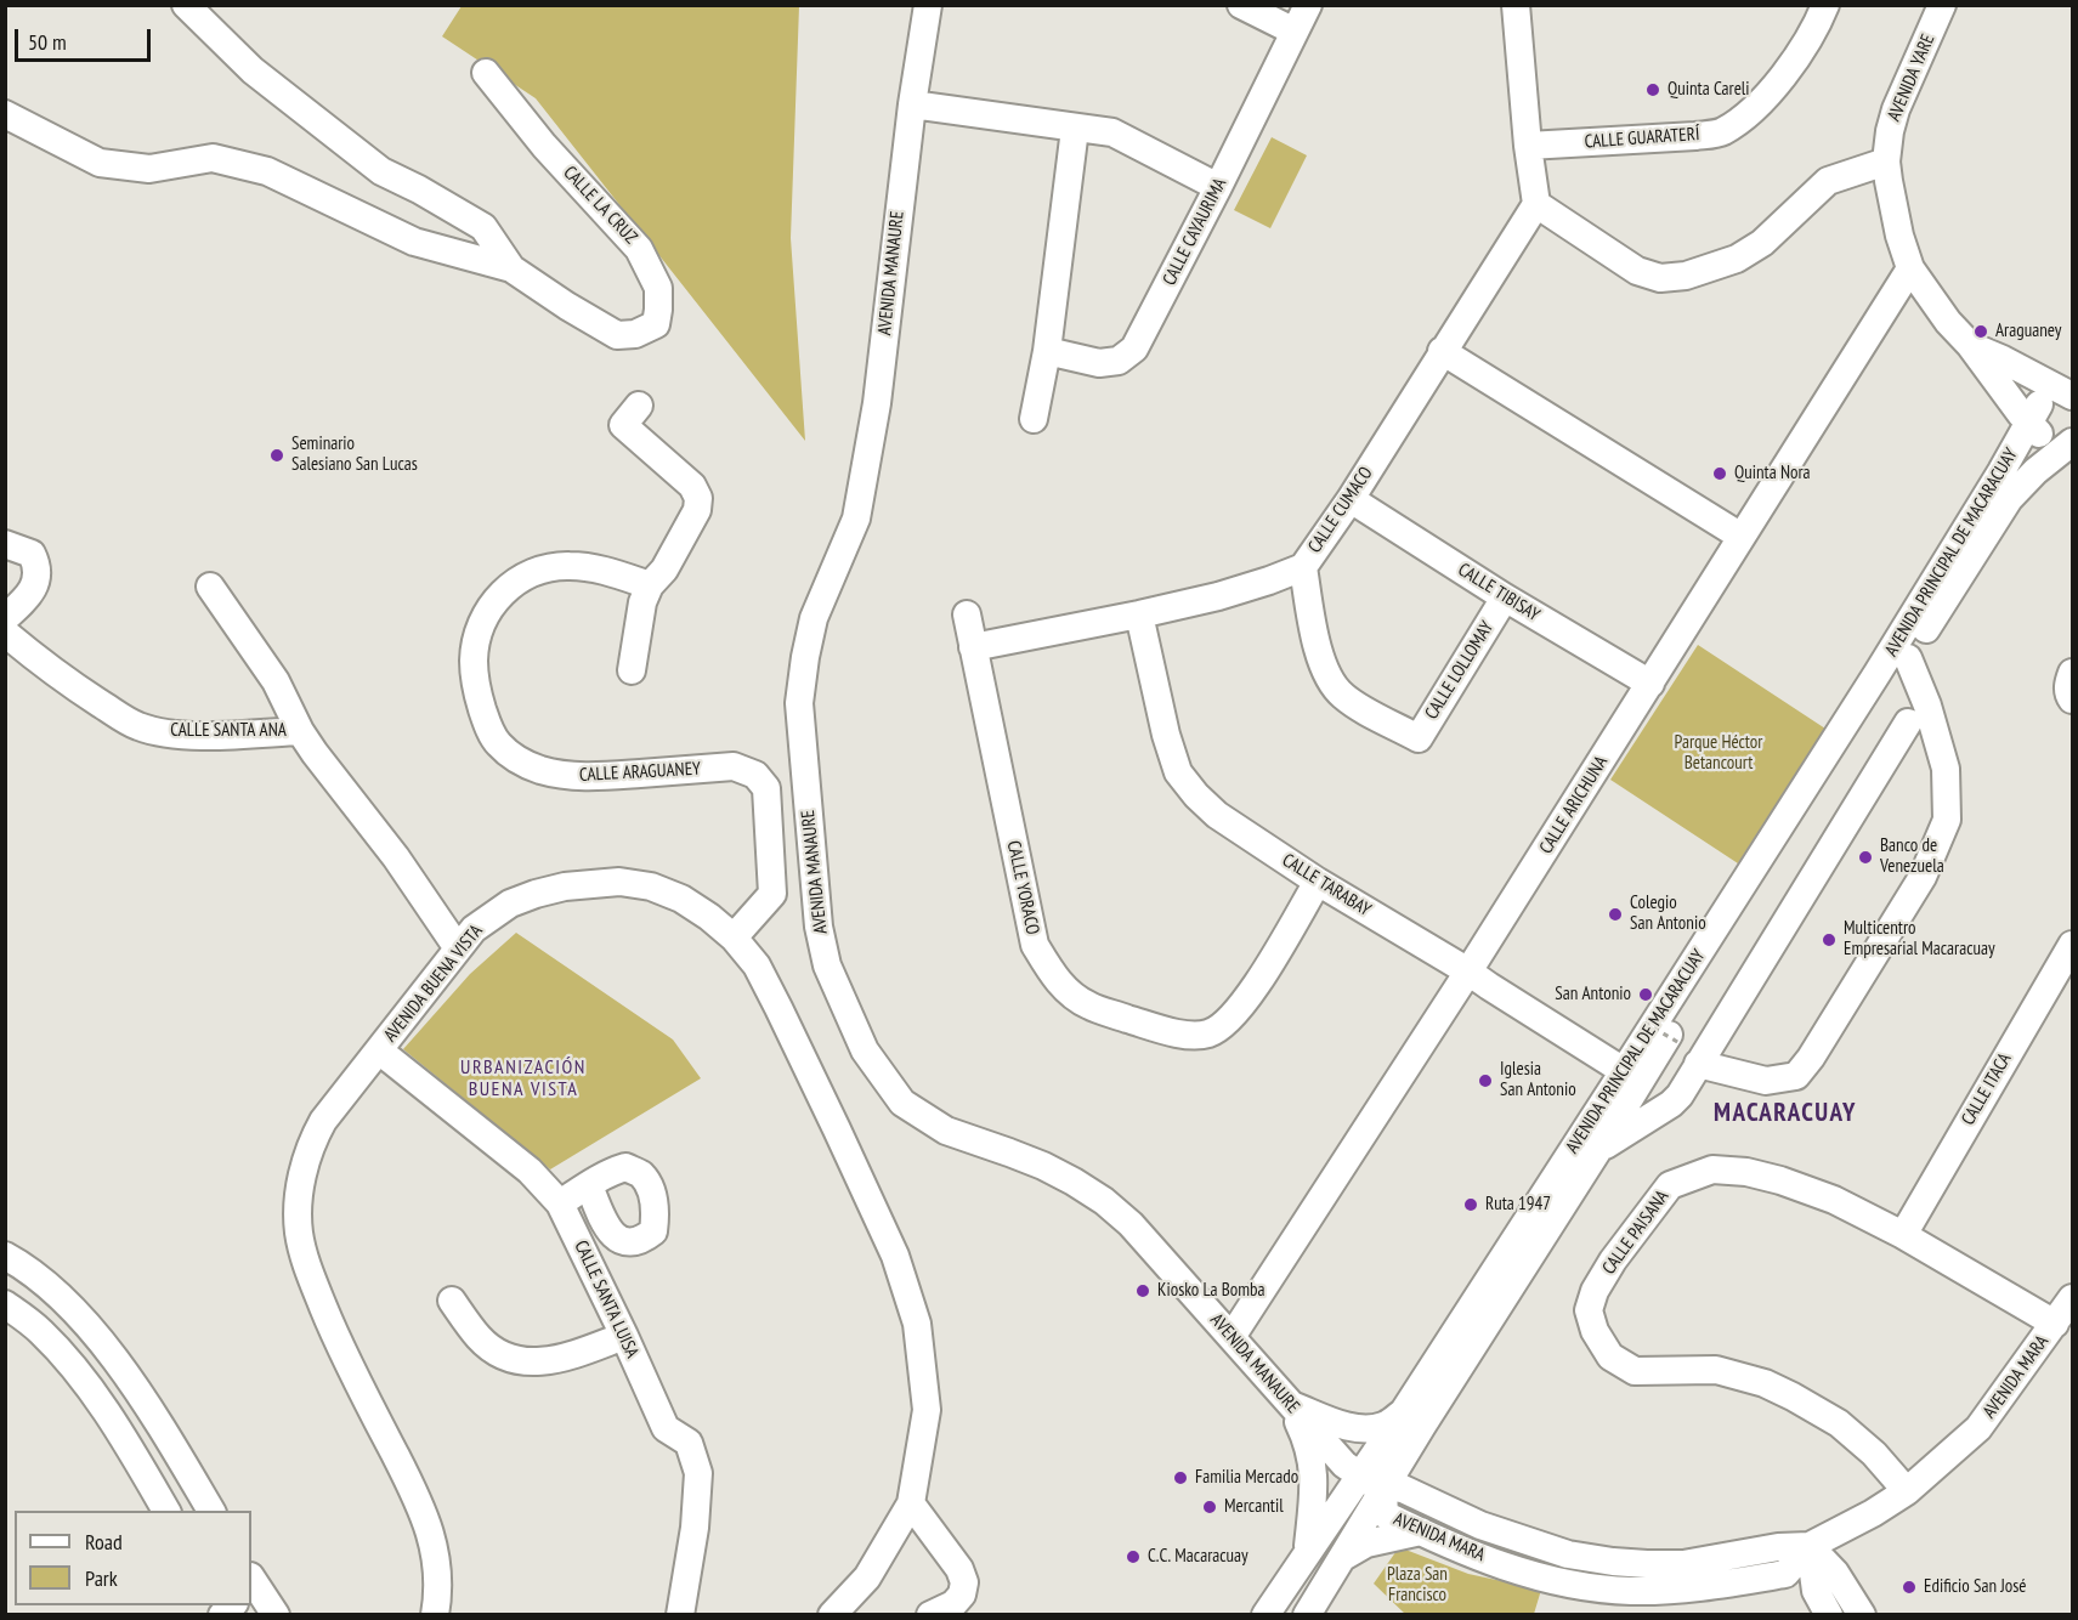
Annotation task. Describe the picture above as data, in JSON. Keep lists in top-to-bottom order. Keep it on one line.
{"streets":{"street":["AVENIDA YARE","CALLE GUARATERÍ","CALLE LA CRUZ","CALLE CAYAURIMA","AVENIDA MANAURE","CALLE CUMACO","AVENIDA PRINCIPAL DE MACARACUAY","CALLE TIBISAY","CALLE LOLLOMAY","CALLE SANTA ANA","CALLE ARAGUANEY","CALLE ARICHUNA","CALLE TARABAY","CALLE YORACO","AVENIDA BUENA VISTA","CALLE ITACA","CALLE PAISANA","CALLE SANTA LUISA","AVENIDA MARA"]},"crossings":[["AVENIDA YARE","AVENIDA PRINCIPAL DE MACARACUAY"],["AVENIDA YARE","CALLE ARICHUNA"],["AVENIDA MANAURE","AVENIDA PRINCIPAL DE MACARACUAY"],["AVENIDA MANAURE","CALLE ARICHUNA"],["AVENIDA MANAURE","AVENIDA MARA"],["CALLE CUMACO","CALLE TIBISAY"],["CALLE CUMACO","CALLE LOLLOMAY"],["CALLE CUMACO","CALLE TARABAY"],["CALLE CUMACO","CALLE YORACO"],["AVENIDA PRINCIPAL DE MACARACUAY","CALLE TARABAY"],["AVENIDA PRINCIPAL DE MACARACUAY","AVENIDA MARA"],["CALLE TIBISAY","CALLE LOLLOMAY"],["CALLE TIBISAY","CALLE ARICHUNA"],["CALLE SANTA ANA","AVENIDA BUENA VISTA"],["CALLE ARAGUANEY","AVENIDA BUENA VISTA"],["CALLE ARICHUNA","CALLE TARABAY"],["CALLE TARABAY","CALLE YORACO"],["AVENIDA BUENA VISTA","CALLE SANTA LUISA"],["CALLE ITACA","CALLE PAISANA"],["CALLE PAISANA","AVENIDA MARA"]],"districts":["URBANIZACIÓN BUENA VISTA","MACARACUAY"],"parks":["Parque Héctor Betancourt","Plaza San Francisco"],"places":["Quinta Careli","Araguaney","Seminario Salesiano San Lucas","Quinta Nora","Banco de Venezuela","Colegio San Antonio","Multicentro Empresarial Macaracuay","San Antonio","Iglesia San Antonio","Ruta 1947","Kiosko La Bomba","Familia Mercado","Mercantil","C.C. Macaracuay","Edificio San José"],"legend":["Road","Park"],"scale_bar":"50 m"}
